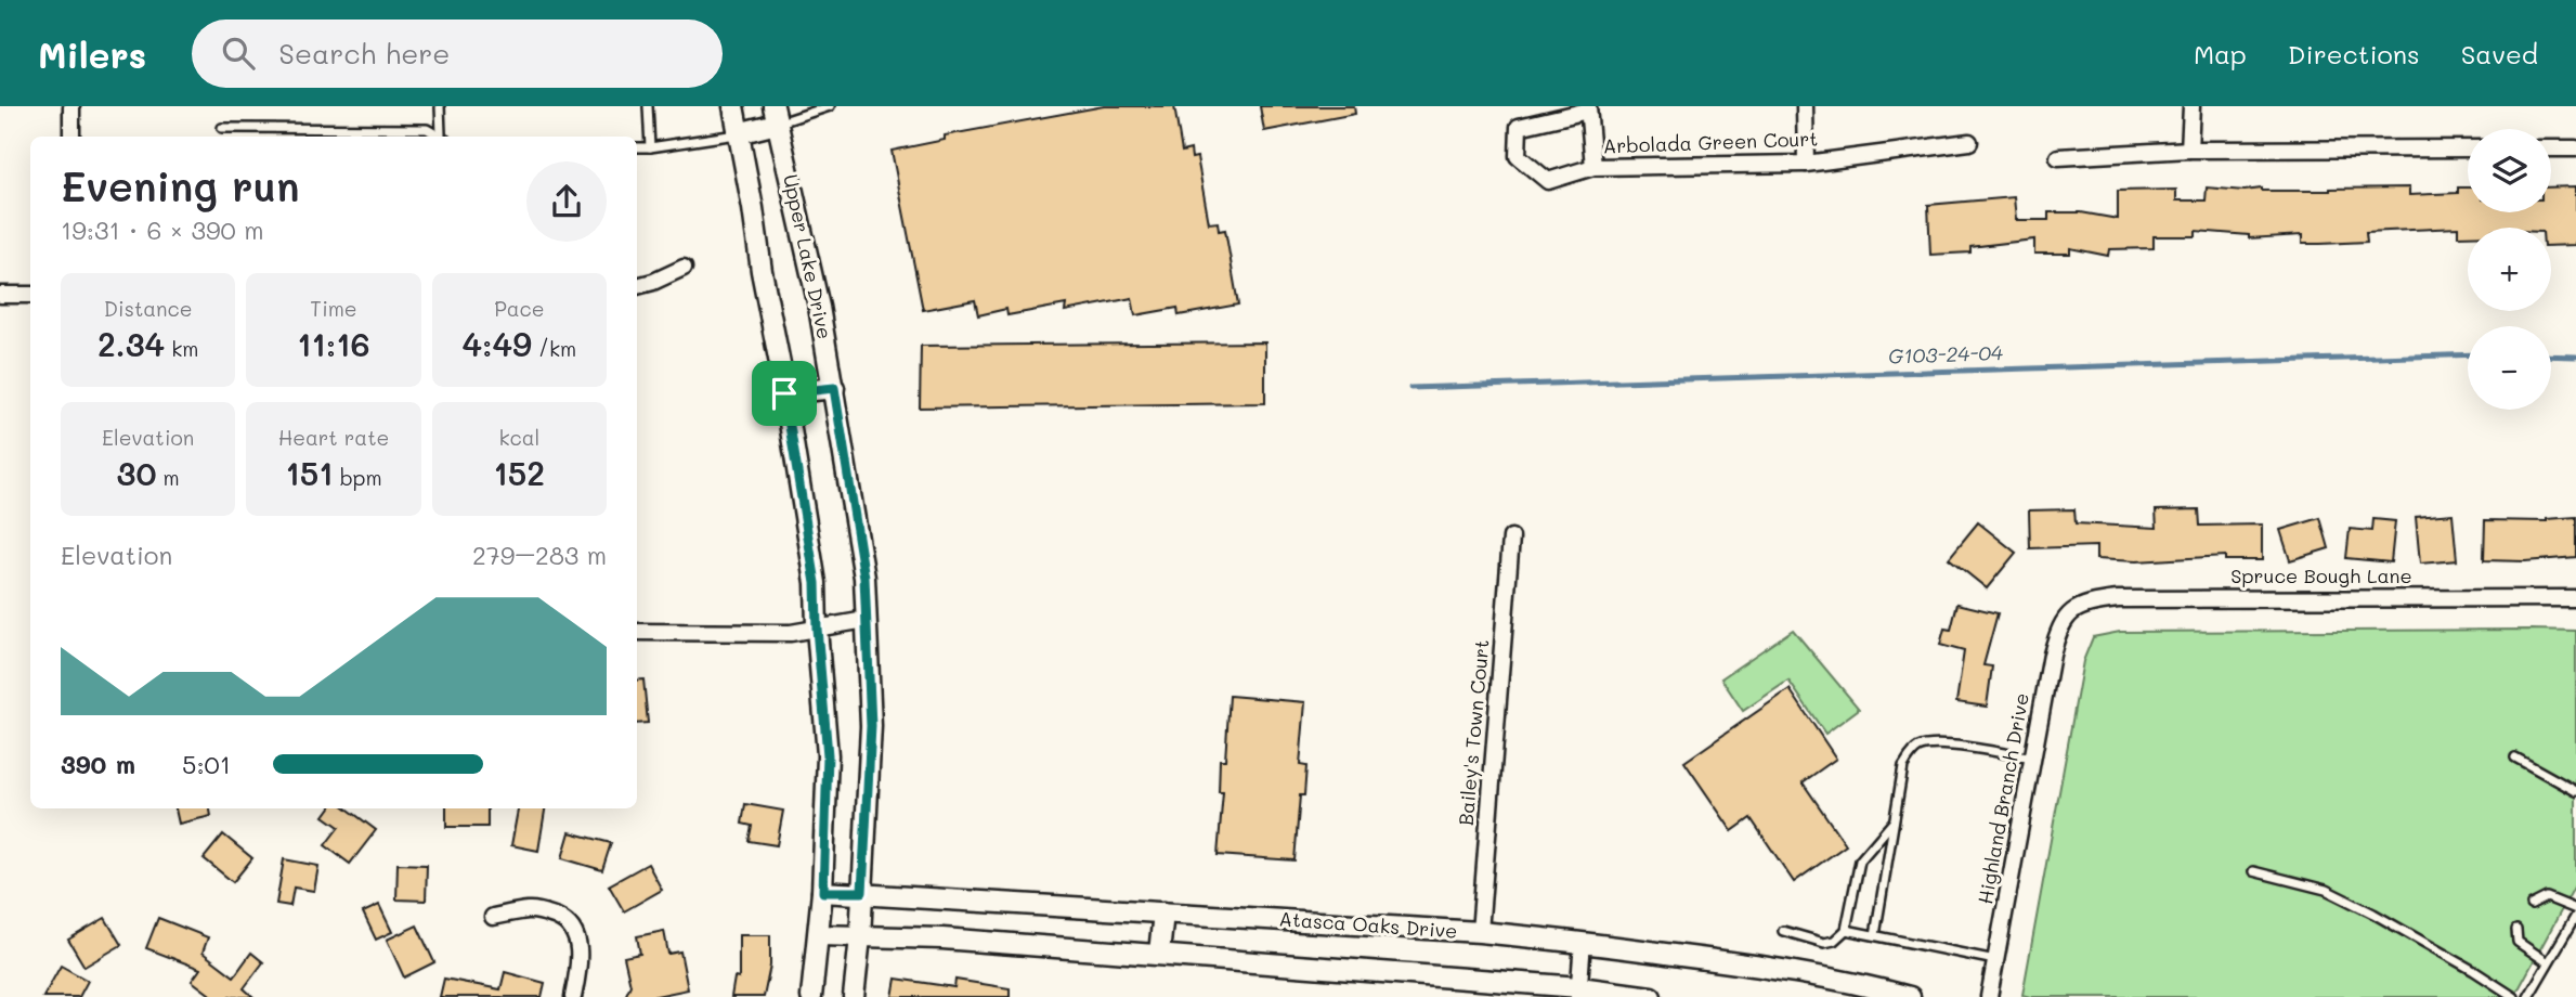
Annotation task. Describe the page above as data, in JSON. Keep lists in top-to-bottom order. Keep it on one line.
{"streets":{"street":["Arbolada Green Court","Upper Lake Drive","Spruce Bough Lane","Bailey's Town Court","Highland Branch Drive","Atasca Oaks Drive"]},"crossings":[["Upper Lake Drive","Atasca Oaks Drive"],["Spruce Bough Lane","Highland Branch Drive"],["Bailey's Town Court","Atasca Oaks Drive"]],"water":["G103-24-04"],"page":{"header":"Milers","search":"Search here","nav":["Map","Directions","Saved"],"map_buttons":["+","−"],"heading":["Evening run","19:31 · 6 × 390 m"],"stats":[["Distance","2.34 km"],["Time","11:16"],["Pace","4:49 /km"],["Elevation","30 m"],["Heart rate","151 bpm"],["kcal","152"]],"chart":["Elevation","279–283 m"],"list":[{"name":"390 m","note":"5:01"}]}}
